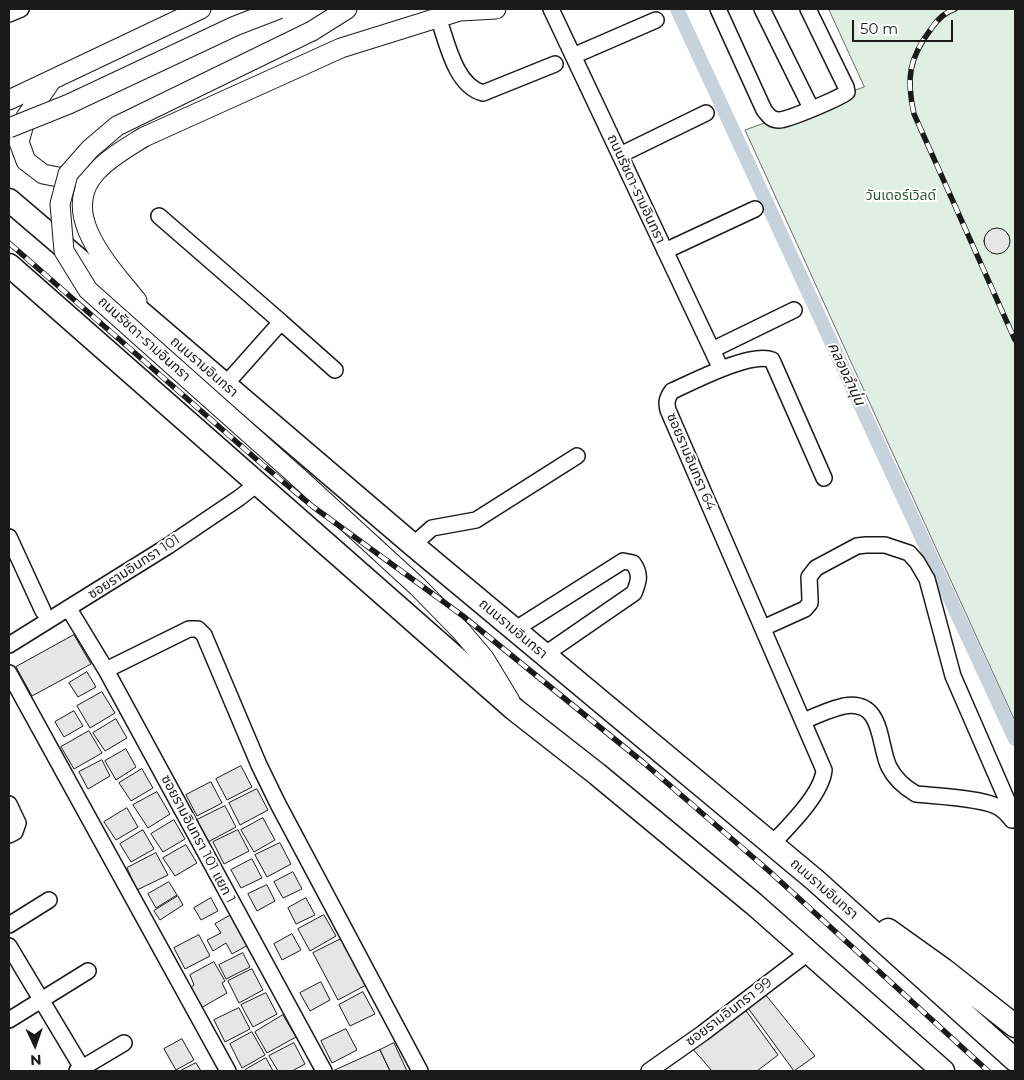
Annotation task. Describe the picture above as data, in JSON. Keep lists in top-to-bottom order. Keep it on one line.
{"streets":{"highway":["ถนนรามอินทรา"],"main road":["ถนนรัชดา-รามอินทรา"],"street":["ซอยรามอินทรา 64","ซอยรามอินทรา 101","ซอยรามอินทรา 101 แยก 1","ซอยรามอินทรา 99"]},"crossings":[["ถนนรัชดา-รามอินทรา","ถนนรามอินทรา"],["ถนนรัชดา-รามอินทรา","ซอยรามอินทรา 64"],["ถนนรามอินทรา","ซอยรามอินทรา 64"],["ซอยรามอินทรา 101","ซอยรามอินทรา 101 แยก 1"]],"water":["คลองลำนุ่น"],"parks":["วันเดอร์เวิลด์"],"scale_bar":"50 m","north":"bottom"}
